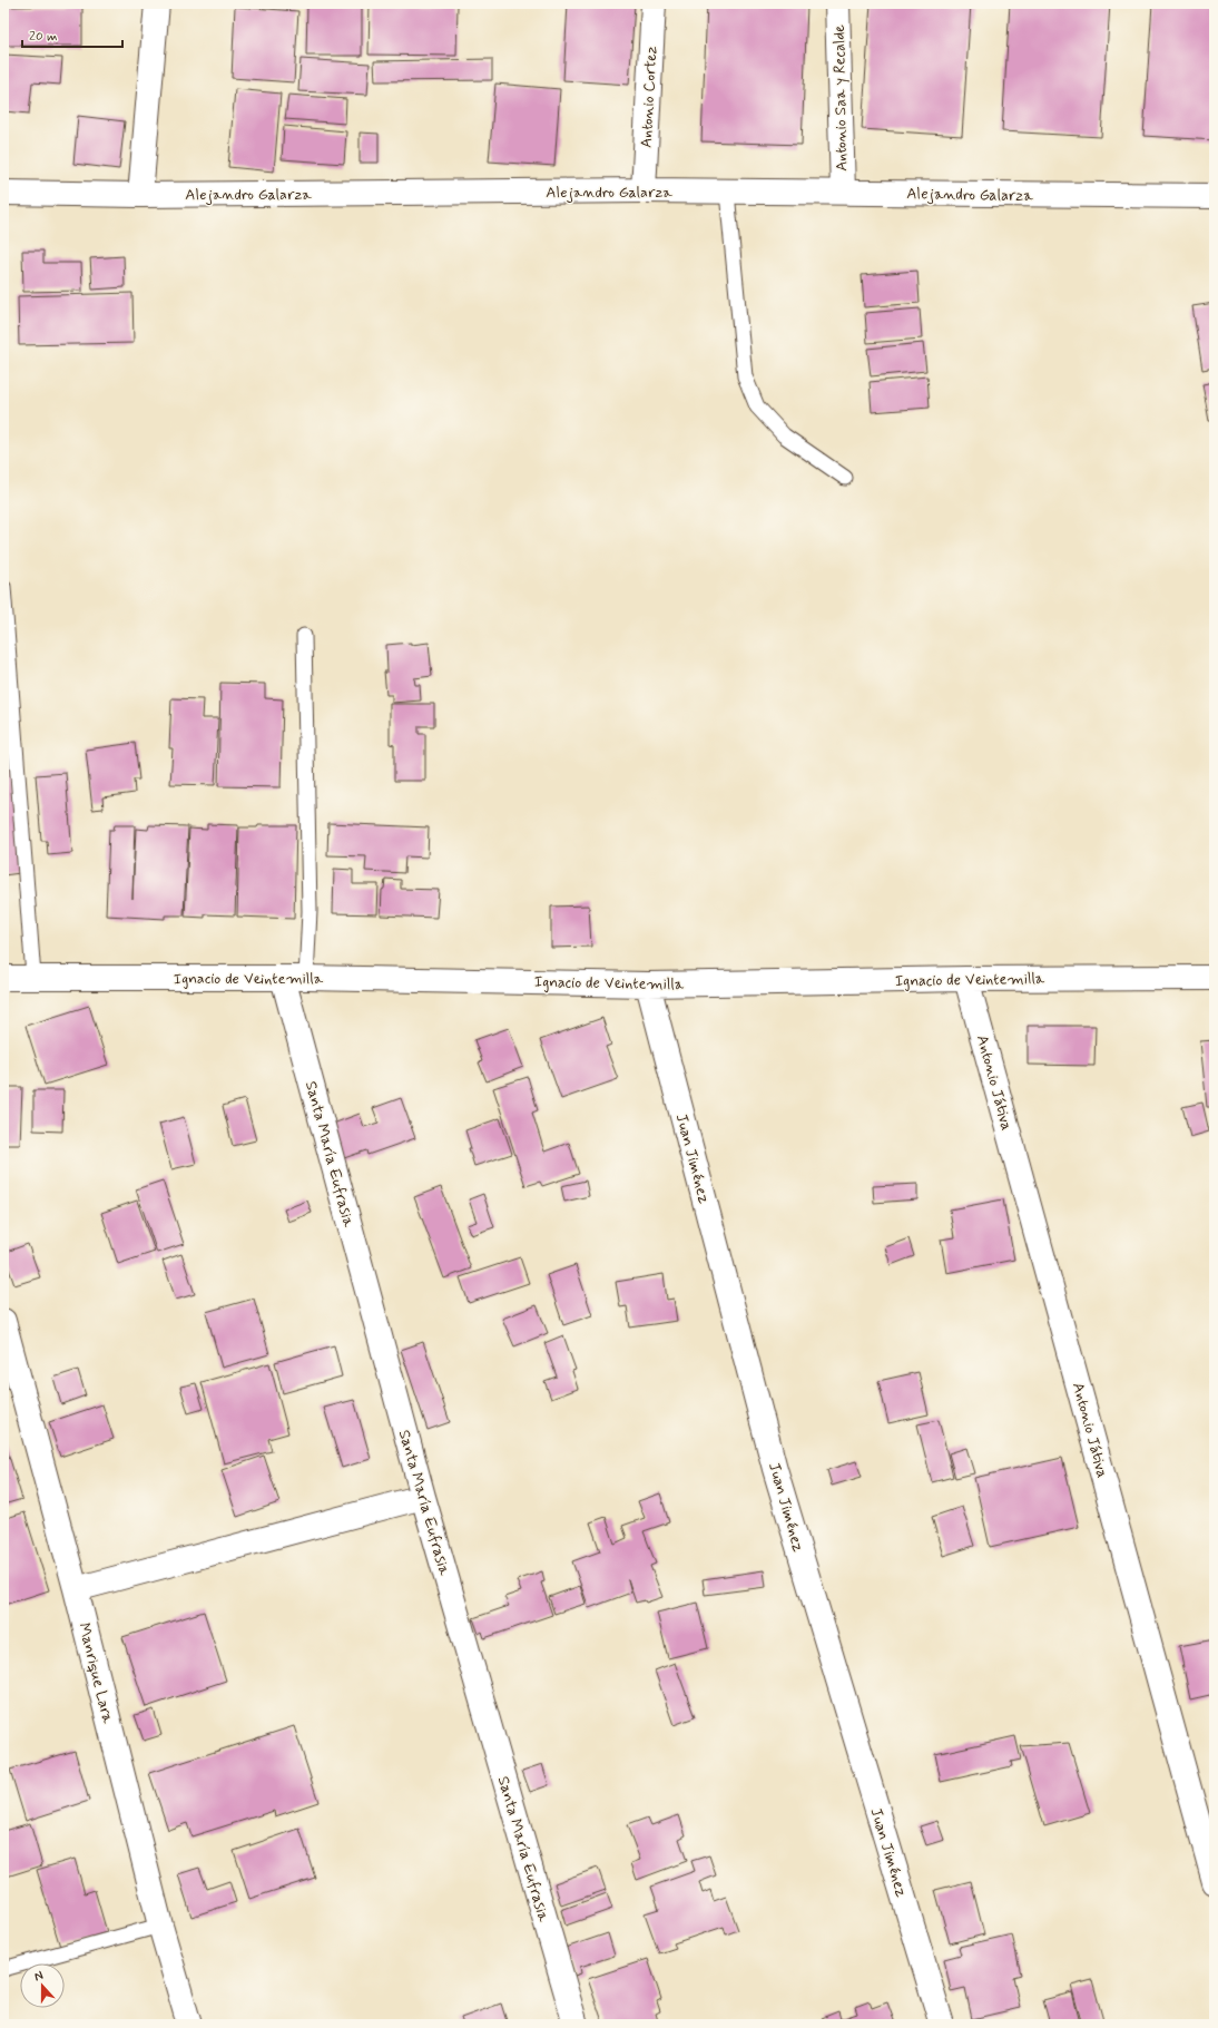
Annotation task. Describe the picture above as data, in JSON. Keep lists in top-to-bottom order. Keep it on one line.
{"streets":{"street":["Antonio Cortez","Antonio Saa y Recalde","Alejandro Galarza","Ignacio de Veintemilla","Antonio Játiva","Santa María Eufrasia","Juan Jiménez","Manrique Lara"]},"crossings":[["Antonio Cortez","Alejandro Galarza"],["Antonio Saa y Recalde","Alejandro Galarza"],["Ignacio de Veintemilla","Antonio Játiva"],["Ignacio de Veintemilla","Santa María Eufrasia"],["Ignacio de Veintemilla","Juan Jiménez"]],"scale_bar":"20 m","north":"top"}
